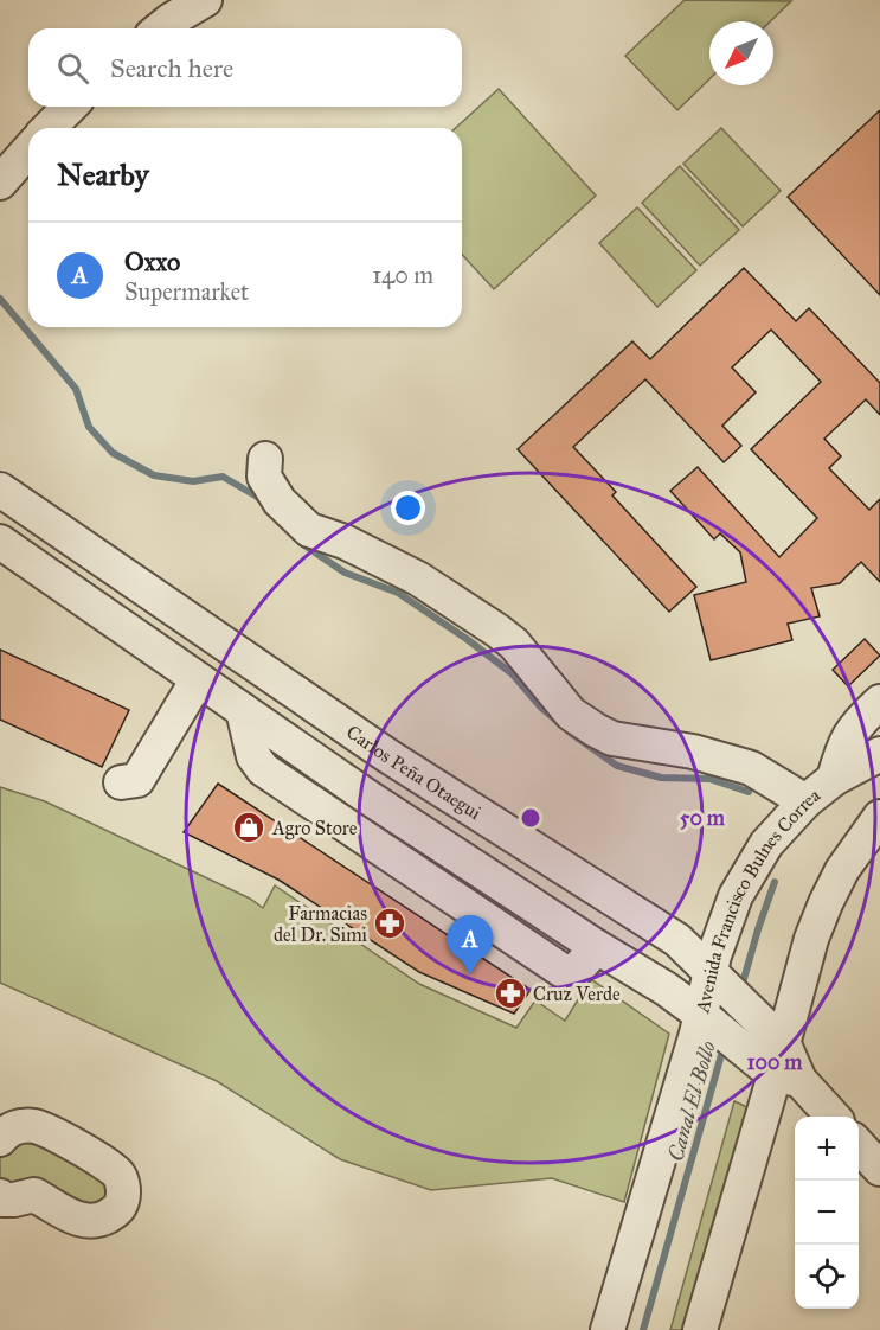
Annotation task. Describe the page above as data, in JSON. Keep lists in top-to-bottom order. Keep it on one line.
{"streets":{"street":["Carlos Peña Otaegui","Avenida Francisco Bulnes Correa"]},"crossings":[["Carlos Peña Otaegui","Avenida Francisco Bulnes Correa"]],"water":["Canal El Bollo"],"places":{"shop":["Agro Store"],"pharmacy":["Farmacias del Dr. Simi","Cruz Verde"]},"north":"bottom left","page":{"search":"Search here","heading":"Nearby","list":[{"mark":"A","name":"Oxxo","note":"Supermarket","value":"140 m"}],"pins":"A","map_buttons":["+","−"]},"rings":["50 m","100 m"]}
